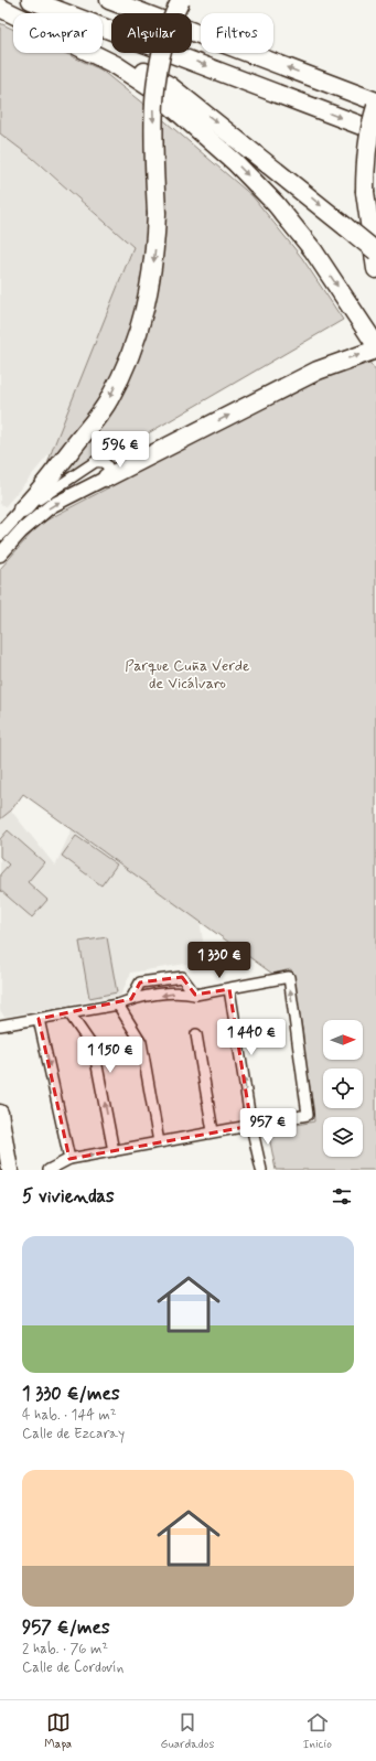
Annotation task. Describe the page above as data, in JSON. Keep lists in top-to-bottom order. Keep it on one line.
{"parks":["Parque Cuña Verde de Vicálvaro"],"north":"right","page":{"chip":["Comprar","Alquilar","Filtros"],"price":["596 €","1 330 €","1 440 €","1 150 €","957 €"],"heading":"5 viviendas","list":[{"name":"1 330 €/mes","note":"4 hab. · 144 m² · Calle de Ezcaray"},{"name":"957 €/mes","note":"2 hab. · 76 m² · Calle de Cordovín"}],"tabs":["Mapa","Guardados","Inicio"]}}
